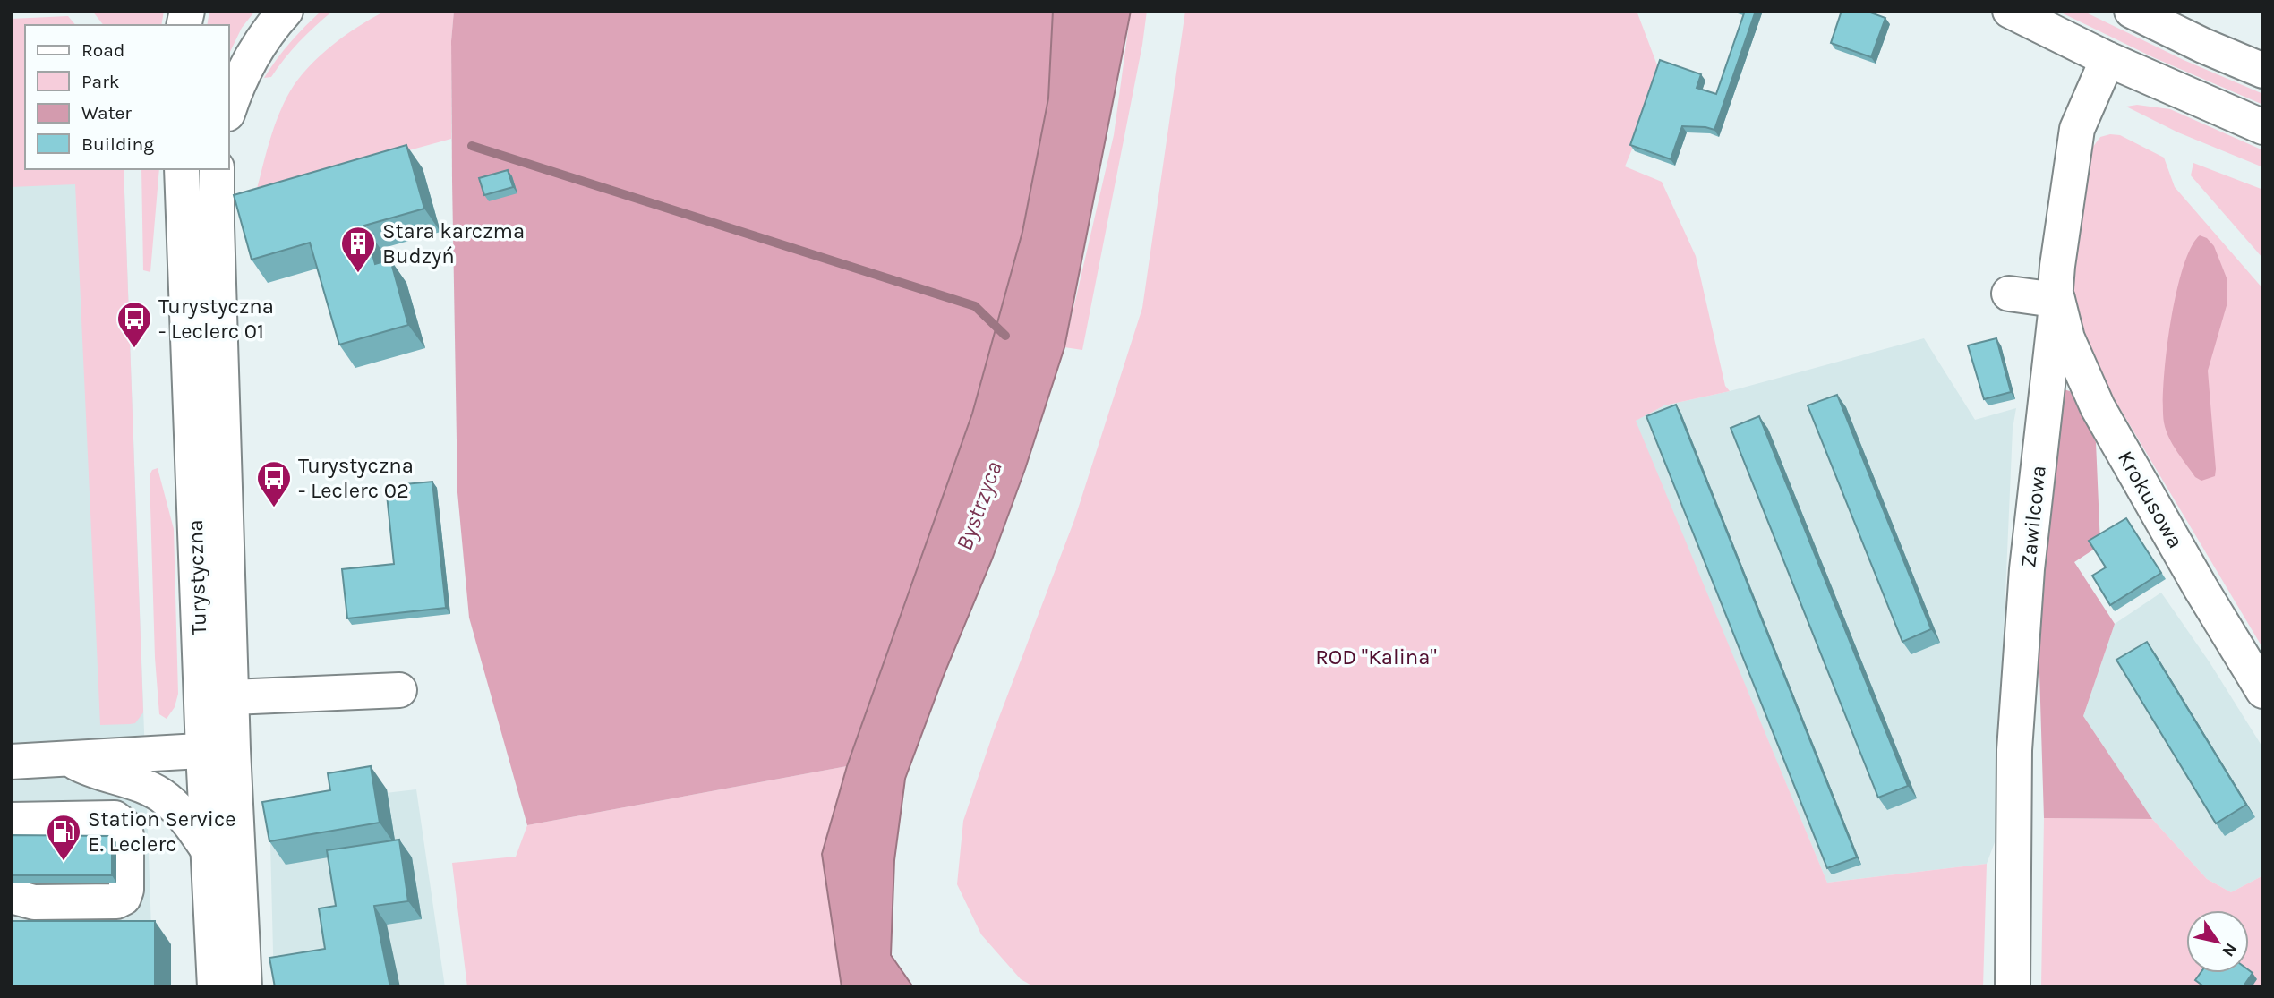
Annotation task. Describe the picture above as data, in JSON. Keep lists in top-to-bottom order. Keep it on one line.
{"streets":{"main road":["Krokusowa","Zawilcowa","Turystyczna"]},"crossings":[["Krokusowa","Zawilcowa"]],"water":["Bystrzyca"],"parks":["ROD \"Kalina\""],"places":{"building":["Stara karczma Budzyń"],"bus stop":["Turystyczna - Leclerc 01","Turystyczna - Leclerc 02"],"fuel station":["Station Service E. Leclerc"]},"legend":["Road","Park","Water","Building"],"north":"bottom right"}
